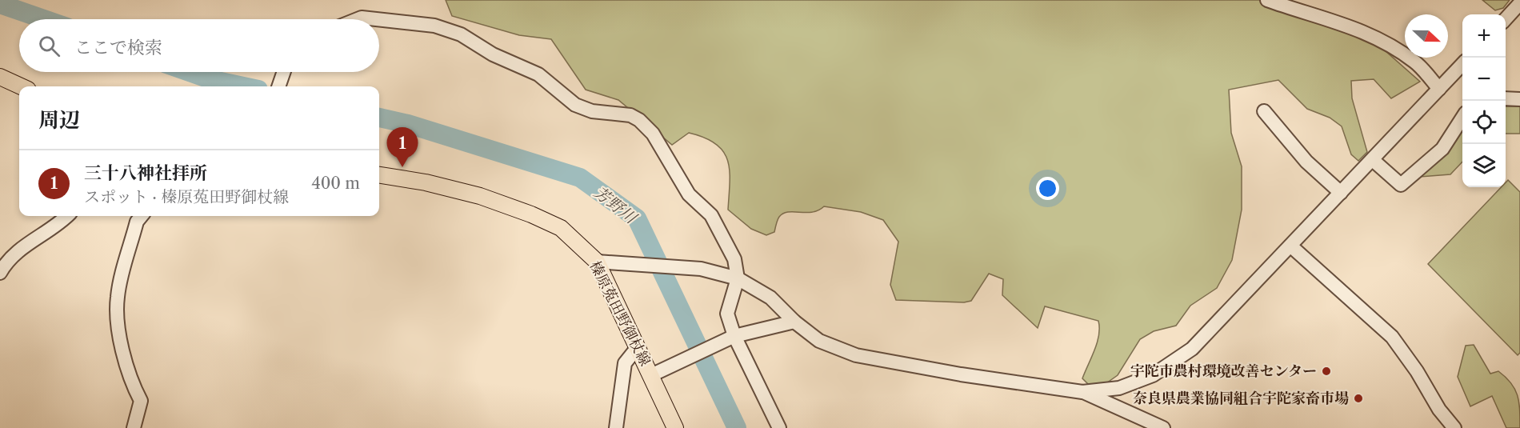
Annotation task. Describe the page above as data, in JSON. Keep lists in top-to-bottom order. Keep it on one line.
{"streets":{"main road":["榛原菟田野御杖線"]},"water":["芳野川"],"places":["宇陀市農村環境改善センター","奈良県農業協同組合宇陀家畜市場"],"north":"right","page":{"map_buttons":["+","−"],"search":"ここで検索","heading":"周辺","pins":"1","list":[{"mark":"1","name":"三十八神社拝所","note":"スポット · 榛原菟田野御杖線","value":"400 m"}]}}
